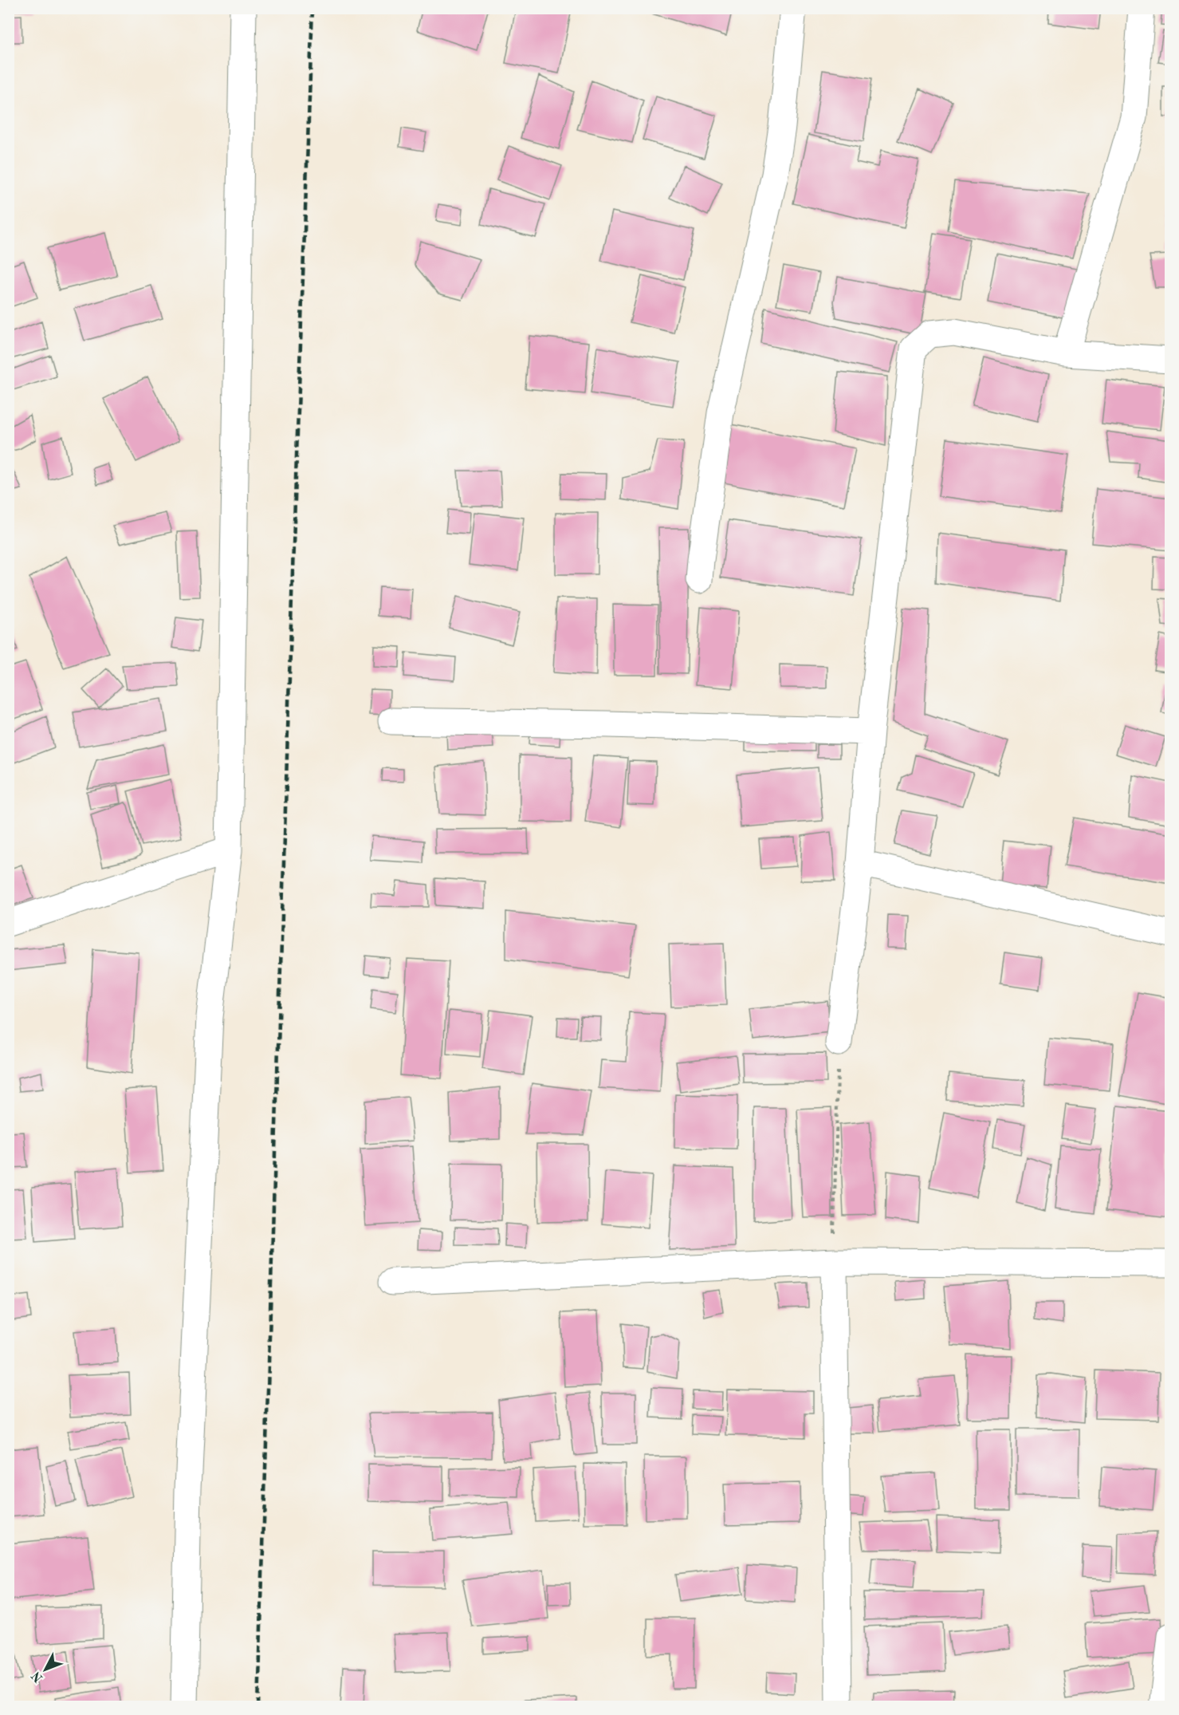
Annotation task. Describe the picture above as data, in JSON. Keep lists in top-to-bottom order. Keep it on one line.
{"north":"bottom left"}
